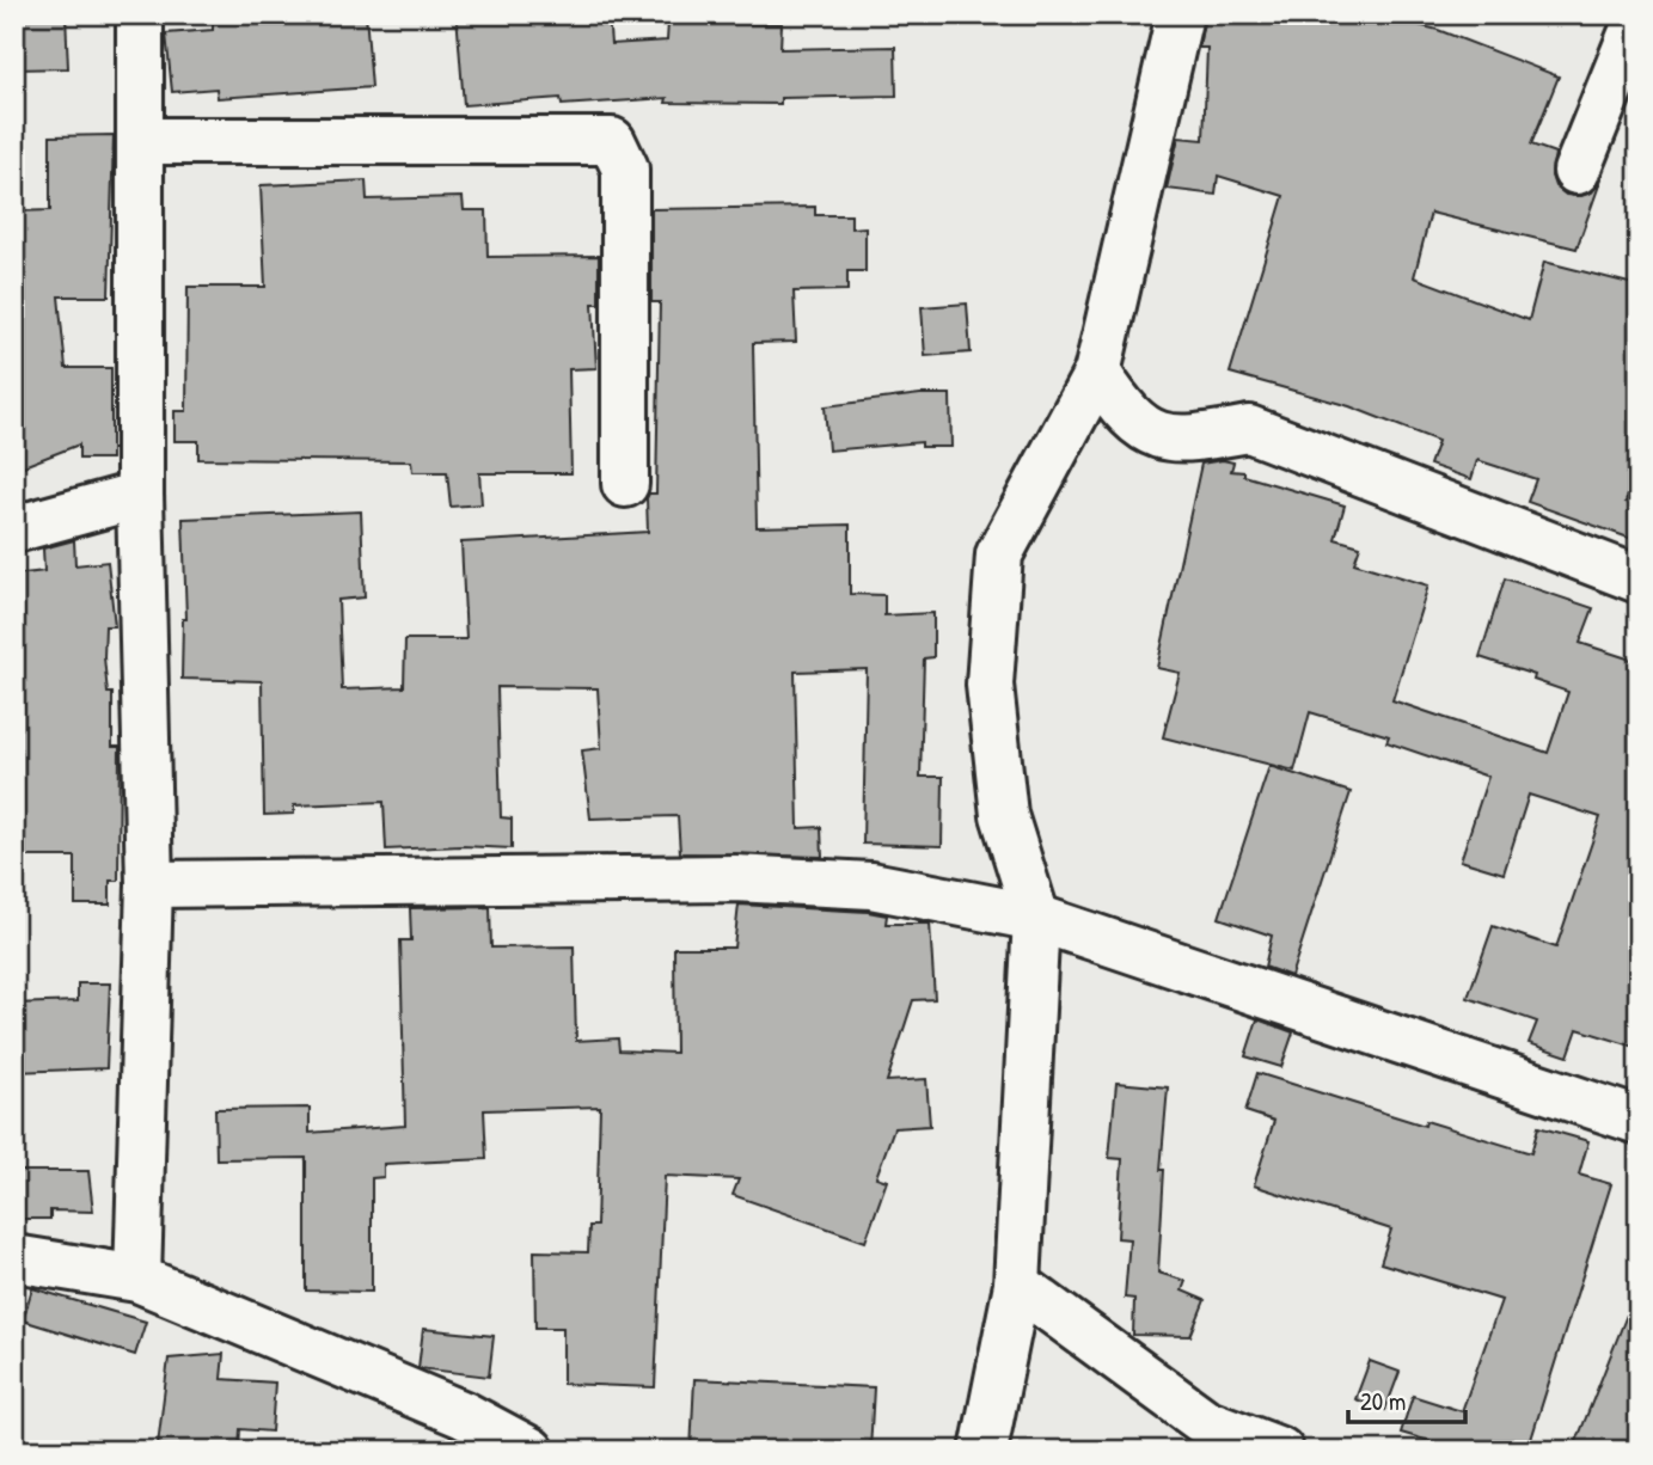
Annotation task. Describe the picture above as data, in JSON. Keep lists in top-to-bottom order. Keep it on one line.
{"scale_bar":"20 m"}
